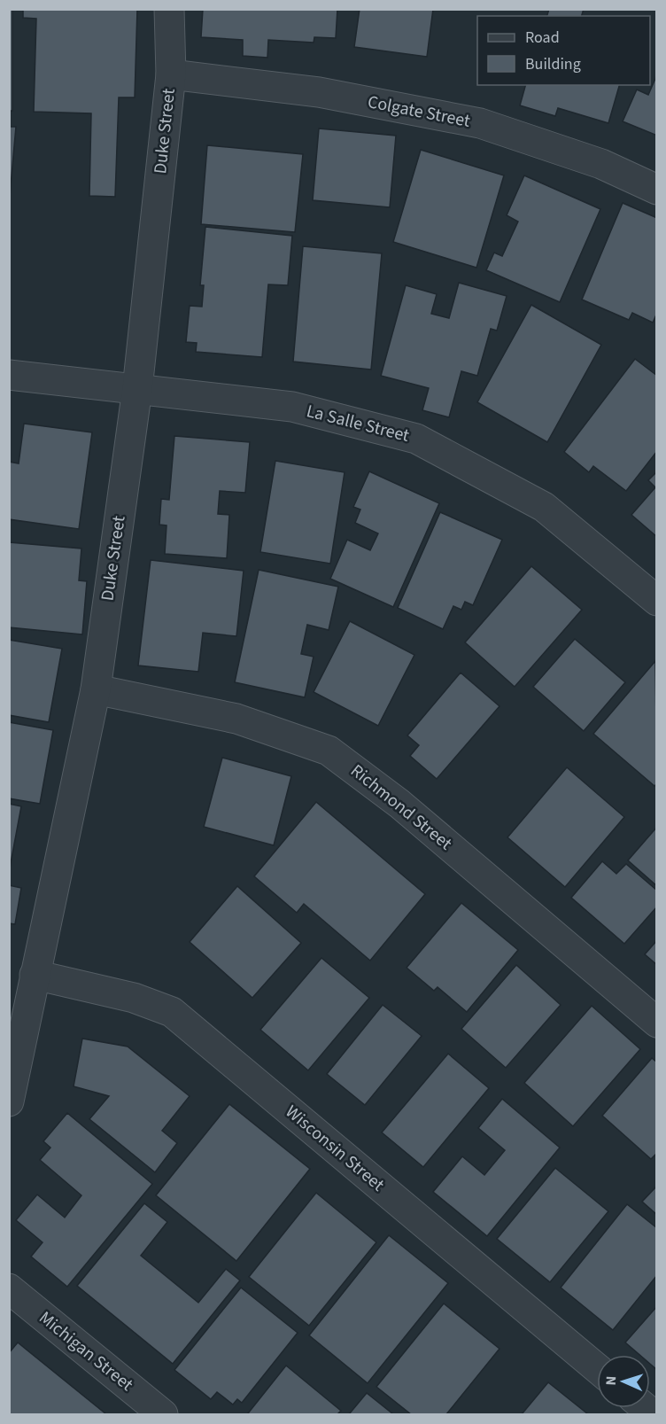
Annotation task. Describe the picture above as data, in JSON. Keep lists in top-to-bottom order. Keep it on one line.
{"streets":{"street":["Colgate Street","Duke Street","La Salle Street","Richmond Street","Wisconsin Street","Michigan Street"]},"crossings":[["Colgate Street","Duke Street"],["Duke Street","La Salle Street"],["Duke Street","Richmond Street"],["Duke Street","Wisconsin Street"]],"legend":["Road","Building"],"north":"left"}
